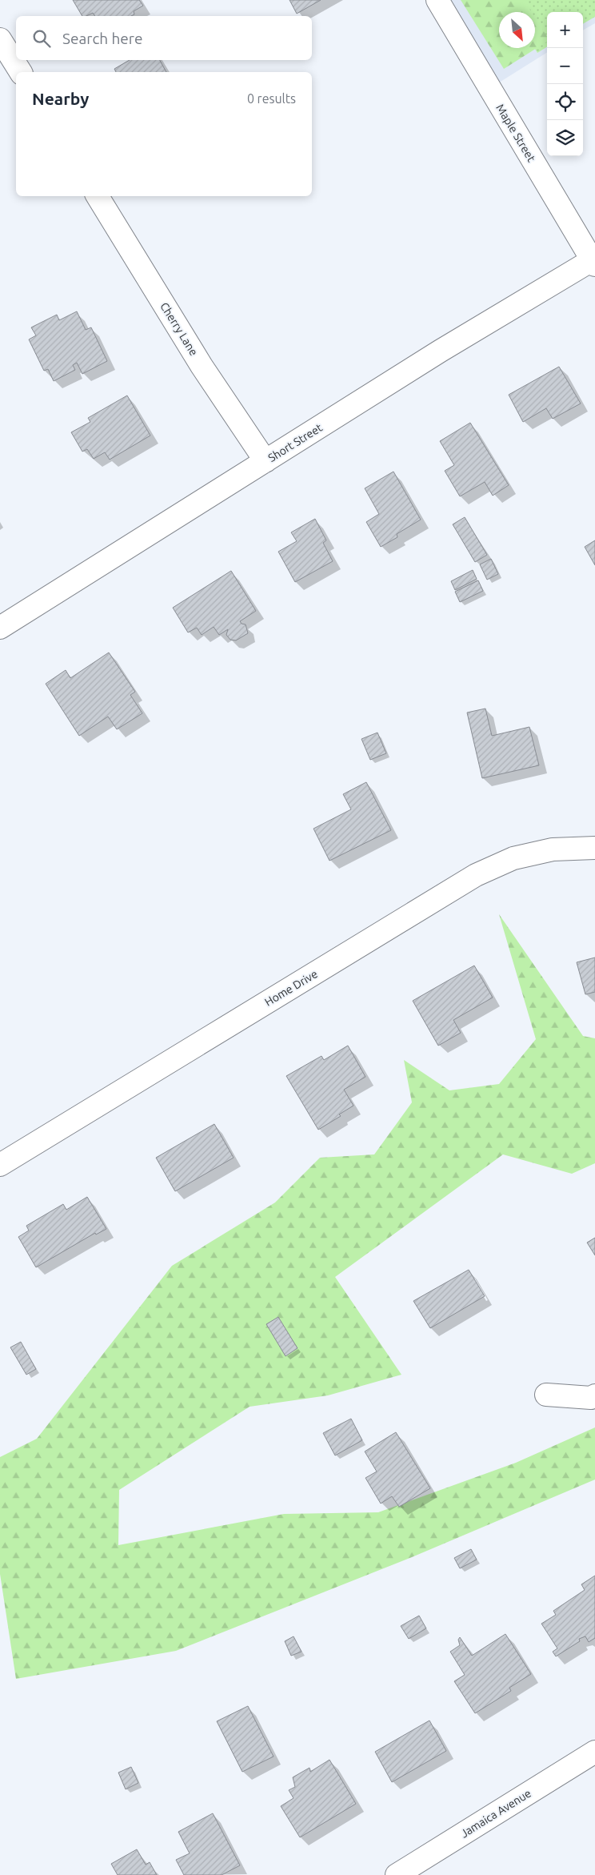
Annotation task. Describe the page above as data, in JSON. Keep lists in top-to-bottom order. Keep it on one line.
{"streets":{"street":["Maple Street","Cherry Lane","Short Street","Home Drive","Jamaica Avenue"]},"crossings":[["Maple Street","Short Street"],["Cherry Lane","Short Street"]],"north":"bottom right","page":{"map_buttons":["+","−"],"search":"Search here","heading":["Nearby","0 results"]}}
